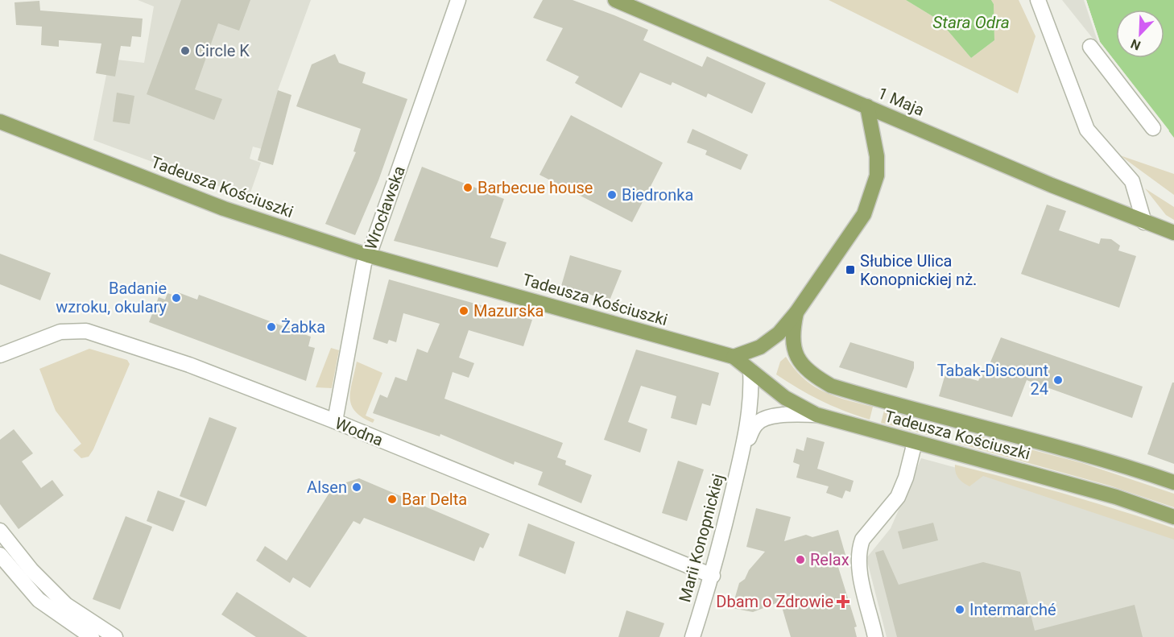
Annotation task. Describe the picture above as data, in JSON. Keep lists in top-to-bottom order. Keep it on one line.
{"streets":{"main road":["1 Maja","Tadeusza Kościuszki"],"street":["Wrocławska","Wodna","Marii Konopnickiej"]},"crossings":[["Tadeusza Kościuszki","Wrocławska"],["Tadeusza Kościuszki","Marii Konopnickiej"],["Wrocławska","Wodna"],["Wodna","Marii Konopnickiej"]],"water":["Stara Odra"],"places":{"other":["Circle K","Barbecue house","Biedronka","Badanie wzroku, okulary","Mazurska","Żabka","Tabak-Discount 24","Alsen","Bar Delta","Relax","Intermarché"],"transit":["Słubice Ulica Konopnickiej nż."],"health":["Dbam o Zdrowie"]},"north":"bottom left"}
